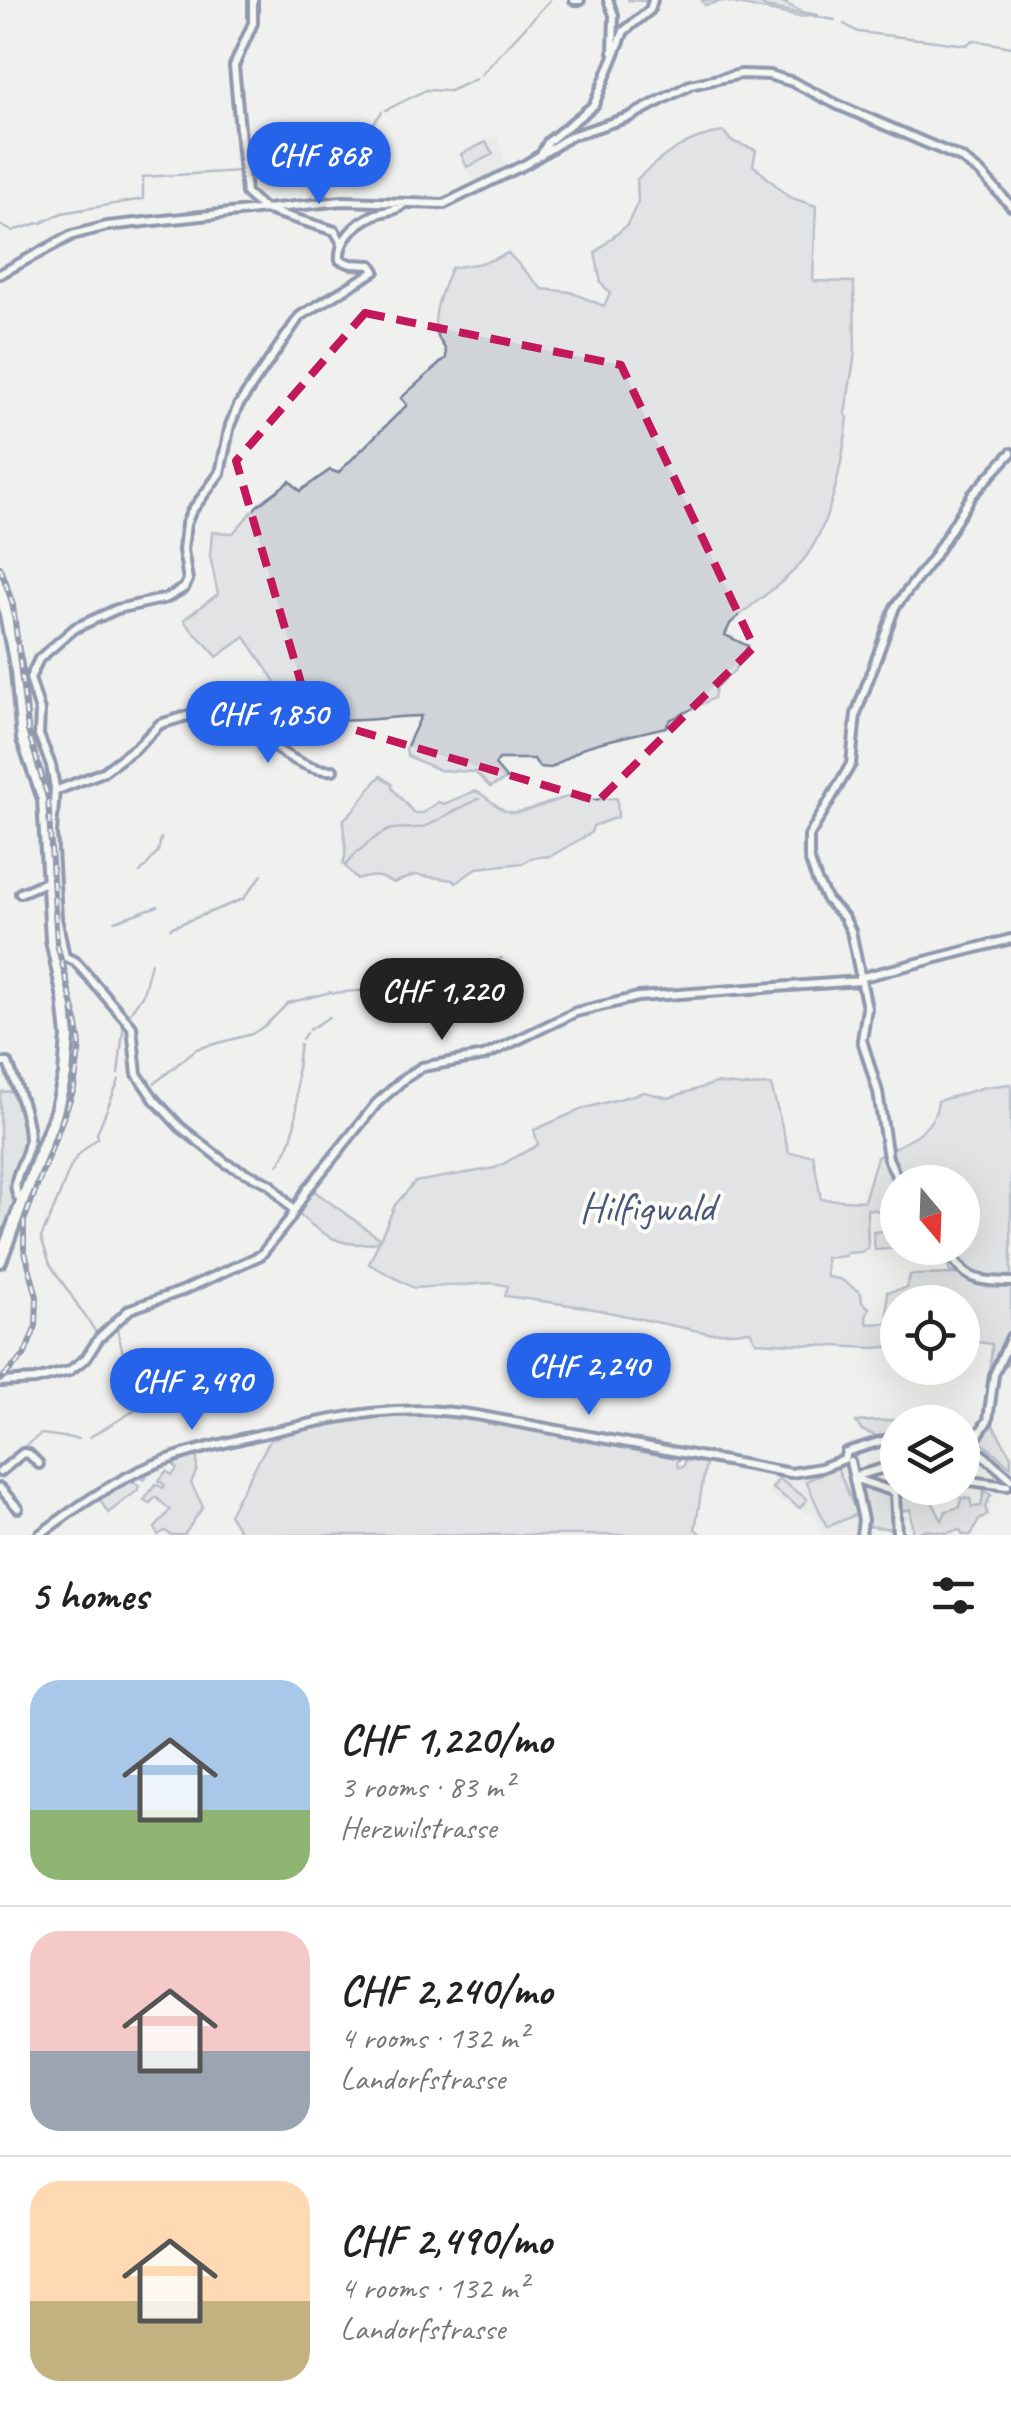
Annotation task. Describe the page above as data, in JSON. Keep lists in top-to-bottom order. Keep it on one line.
{"parks":["Hilfigwald"],"north":"bottom","page":{"price":["CHF 868","CHF 1,850","CHF 1,220","CHF 2,240","CHF 2,490"],"heading":"5 homes","list":[{"name":"CHF 1,220/mo","note":"3 rooms · 83 m² · Herzwilstrasse"},{"name":"CHF 2,240/mo","note":"4 rooms · 132 m² · Landorfstrasse"},{"name":"CHF 2,490/mo","note":"4 rooms · 132 m² · Landorfstrasse"}]}}
